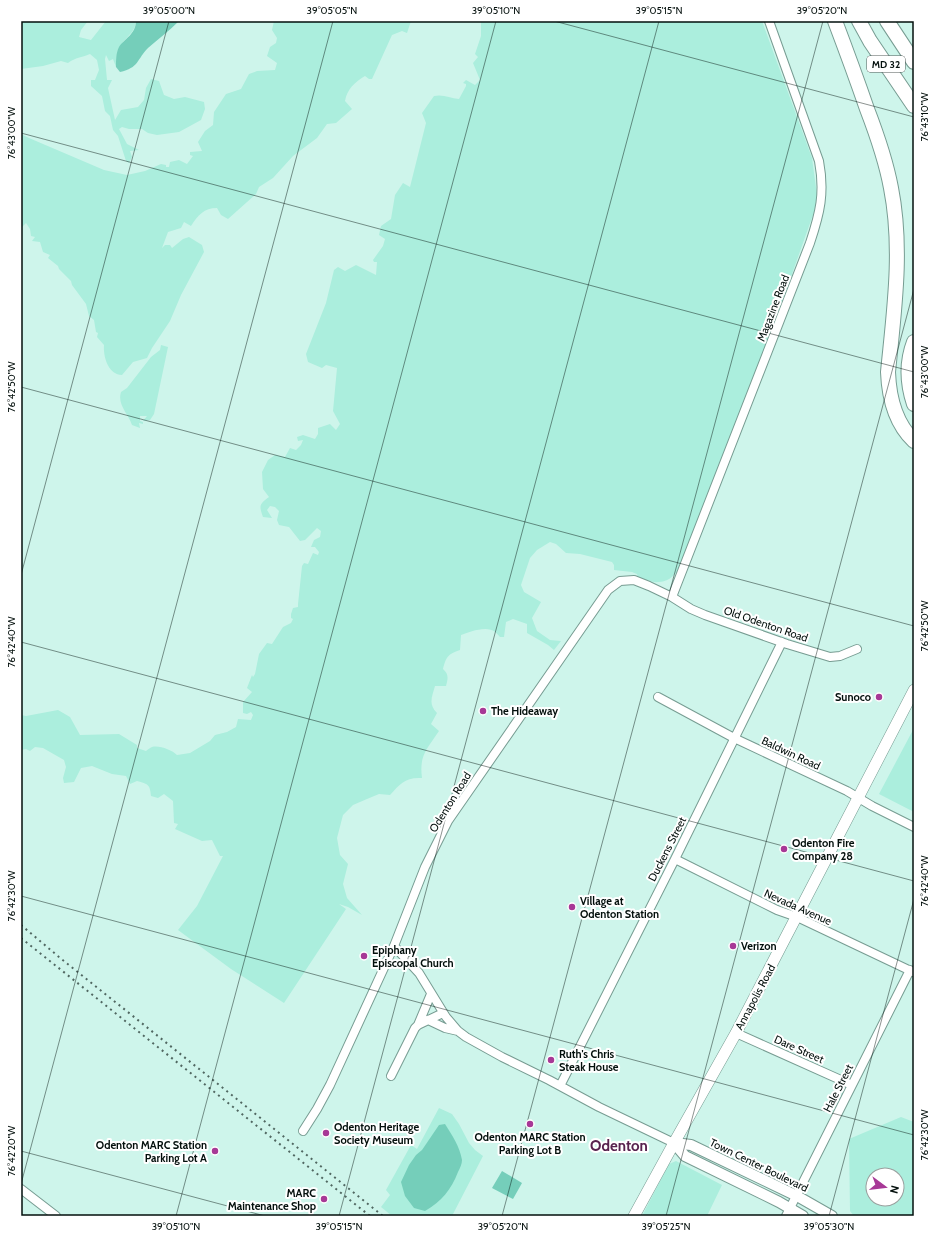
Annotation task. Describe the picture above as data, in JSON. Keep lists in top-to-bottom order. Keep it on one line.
{"streets":{"highway":["MD 32"],"main road":["Annapolis Road"],"street":["Magazine Road","Old Odenton Road","Baldwin Road","Odenton Road","Duckens Street","Nevada Avenue","Dare Street","Hale Street","Town Center Boulevard"]},"crossings":[["Magazine Road","Old Odenton Road"],["Magazine Road","Odenton Road"],["Old Odenton Road","Odenton Road"],["Old Odenton Road","Duckens Street"],["Baldwin Road","Duckens Street"],["Baldwin Road","Annapolis Road"],["Odenton Road","Town Center Boulevard"],["Duckens Street","Nevada Avenue"],["Duckens Street","Town Center Boulevard"],["Nevada Avenue","Annapolis Road"],["Nevada Avenue","Hale Street"],["Annapolis Road","Dare Street"],["Annapolis Road","Town Center Boulevard"],["Dare Street","Hale Street"],["Hale Street","Town Center Boulevard"]],"districts":["Odenton"],"places":["Sunoco","The Hideaway","Odenton Fire Company 28","Village at Odenton Station","Verizon","Epiphany Episcopal Church","Ruth's Chris Steak House","Odenton MARC Station Parking Lot B","Odenton Heritage Society Museum","Odenton MARC Station Parking Lot A","MARC Maintenance Shop"],"north":"right","coordinates":["39°05'00\"N","39°05'05\"N","39°05'10\"N","39°05'15\"N","39°05'20\"N","76°43'10\"W","76°43'00\"W","76°42'50\"W","76°42'40\"W","76°42'30\"W","76°42'20\"W","39°05'25\"N","39°05'30\"N"]}
